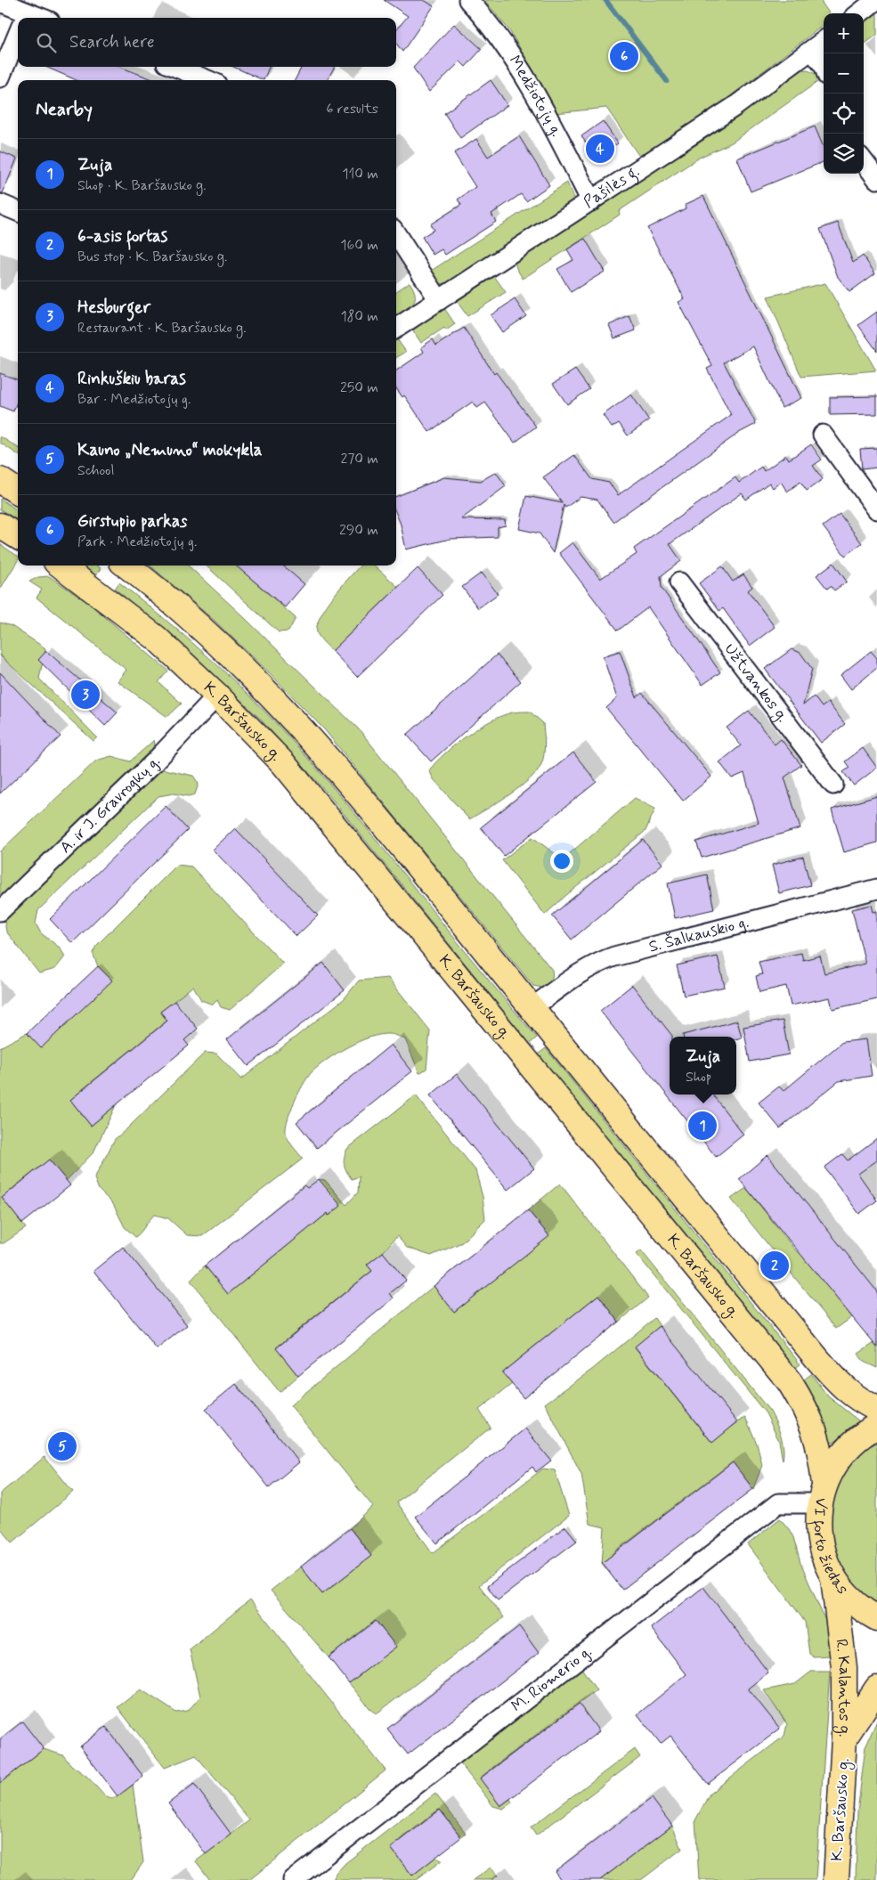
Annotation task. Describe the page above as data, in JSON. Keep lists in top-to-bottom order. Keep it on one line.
{"streets":{"main road":["K. Baršausko g.","VI forto žiedas","R. Kalantos g."],"street":["Medžiotojų g.","Pašilės g.","Užtvankos g.","A. ir J. Gravrogkų g.","S. Šalkauskio g.","M. Riomerio g."]},"crossings":[["Medžiotojų g.","Pašilės g."],["K. Baršausko g.","A. ir J. Gravrogkų g."],["K. Baršausko g.","VI forto žiedas"],["K. Baršausko g.","M. Riomerio g."],["K. Baršausko g.","R. Kalantos g."],["VI forto žiedas","M. Riomerio g."],["VI forto žiedas","R. Kalantos g."]],"page":{"map_buttons":["+","−"],"search":"Search here","pins":["6","4","3","1","2","5"],"heading":["Nearby","6 results"],"list":[{"mark":"1","name":"Zuja","note":"Shop · K. Baršausko g.","value":"110 m"},{"mark":"2","name":"6-asis fortas","note":"Bus stop · K. Baršausko g.","value":"160 m"},{"mark":"3","name":"Hesburger","note":"Restaurant · K. Baršausko g.","value":"180 m"},{"mark":"4","name":"Rinkuškiu baras","note":"Bar · Medžiotojų g.","value":"250 m"},{"mark":"5","name":"Kauno „Nemuno“ mokykla","note":"School","value":"270 m"},{"mark":"6","name":"Girstupio parkas","note":"Park · Medžiotojų g.","value":"290 m"}],"popup":["Zuja","Shop"]}}
